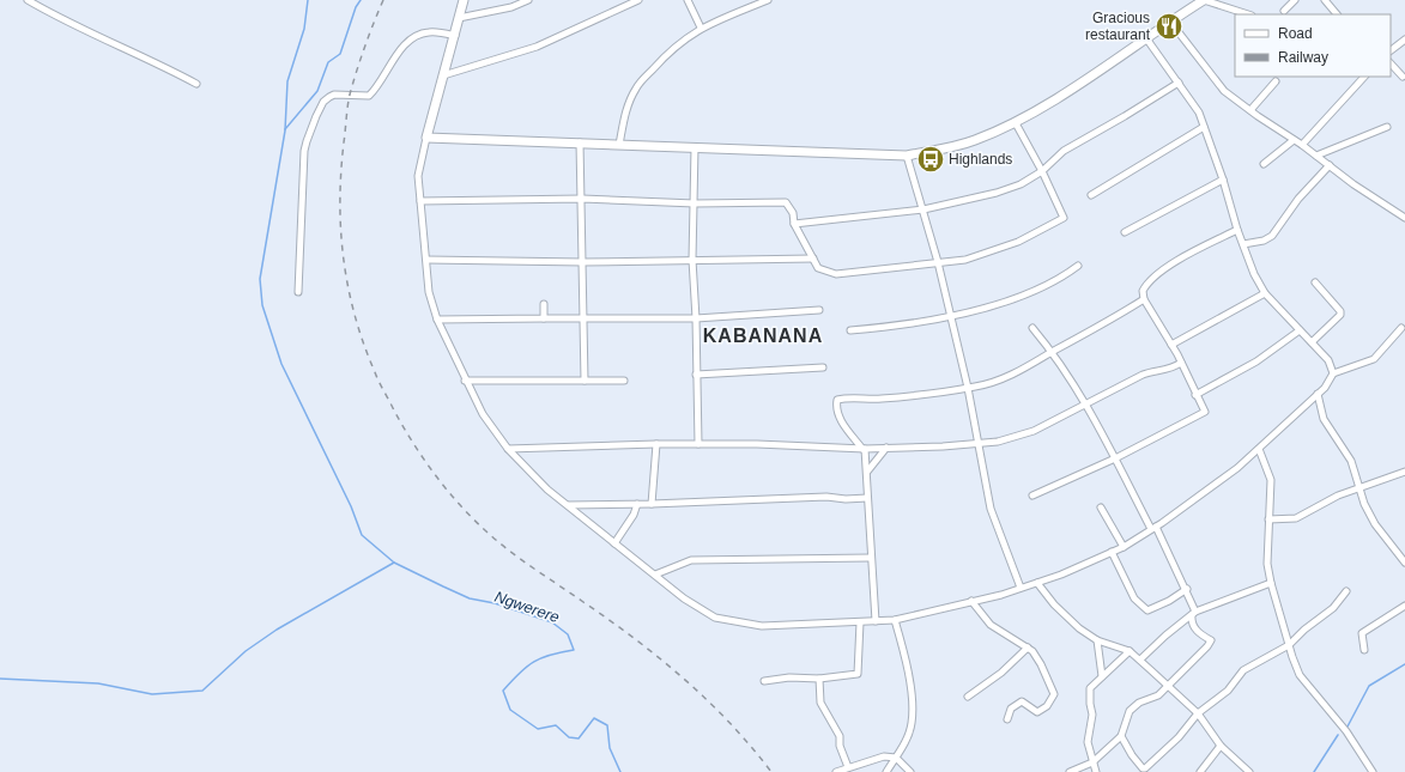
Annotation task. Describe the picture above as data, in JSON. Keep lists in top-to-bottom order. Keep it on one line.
{"districts":["KABANANA"],"water":["Ngwerere"],"places":{"restaurant":["Gracious restaurant"],"bus stop":["Highlands"]},"legend":["Road","Railway"]}
